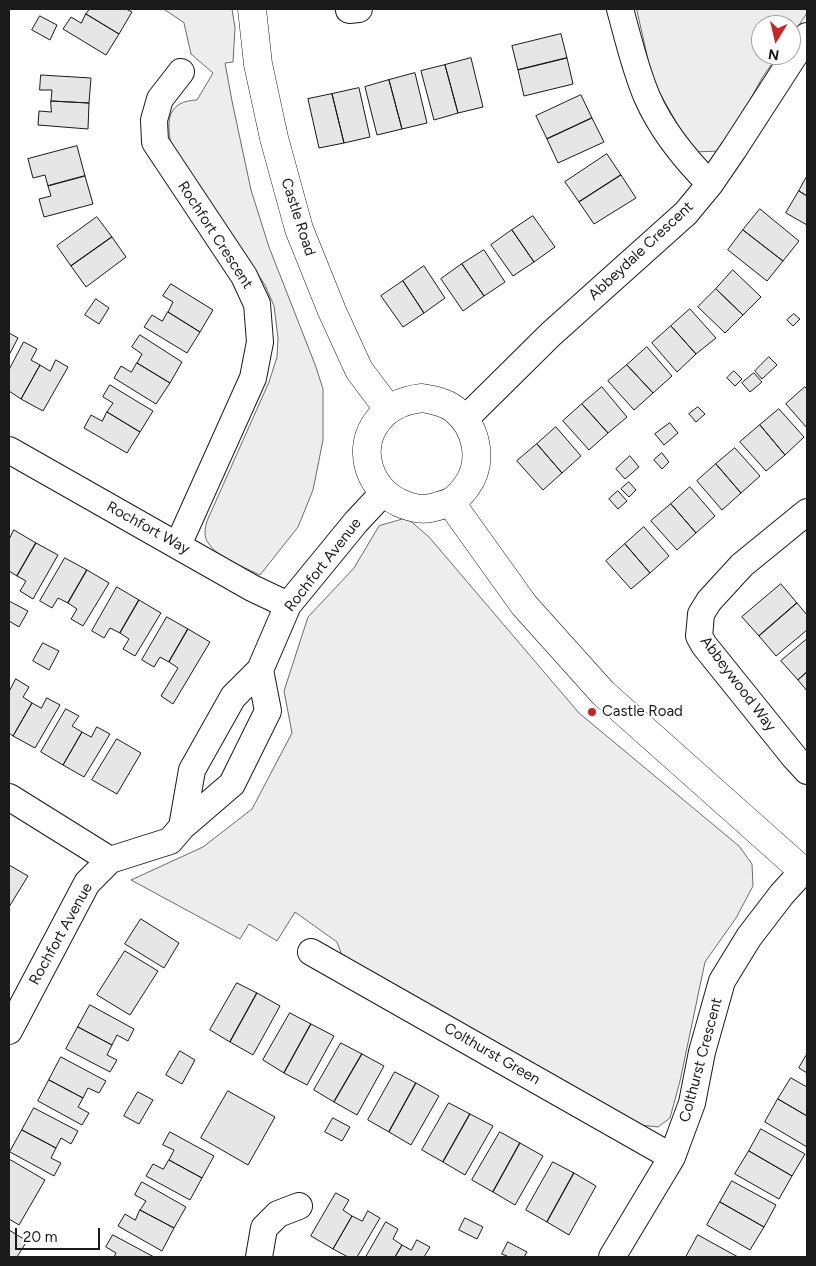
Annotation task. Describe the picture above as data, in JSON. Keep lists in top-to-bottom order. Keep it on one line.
{"streets":{"street":["Castle Road","Rochfort Crescent","Abbeydale Crescent","Rochfort Way","Rochfort Avenue","Abbeywood Way","Colthurst Green","Colthurst Crescent"]},"crossings":[["Castle Road","Abbeydale Crescent"],["Castle Road","Rochfort Avenue"],["Rochfort Crescent","Rochfort Way"],["Abbeydale Crescent","Rochfort Avenue"],["Rochfort Way","Rochfort Avenue"],["Colthurst Green","Colthurst Crescent"]],"places":["Castle Road"],"scale_bar":"20 m","north":"bottom"}
